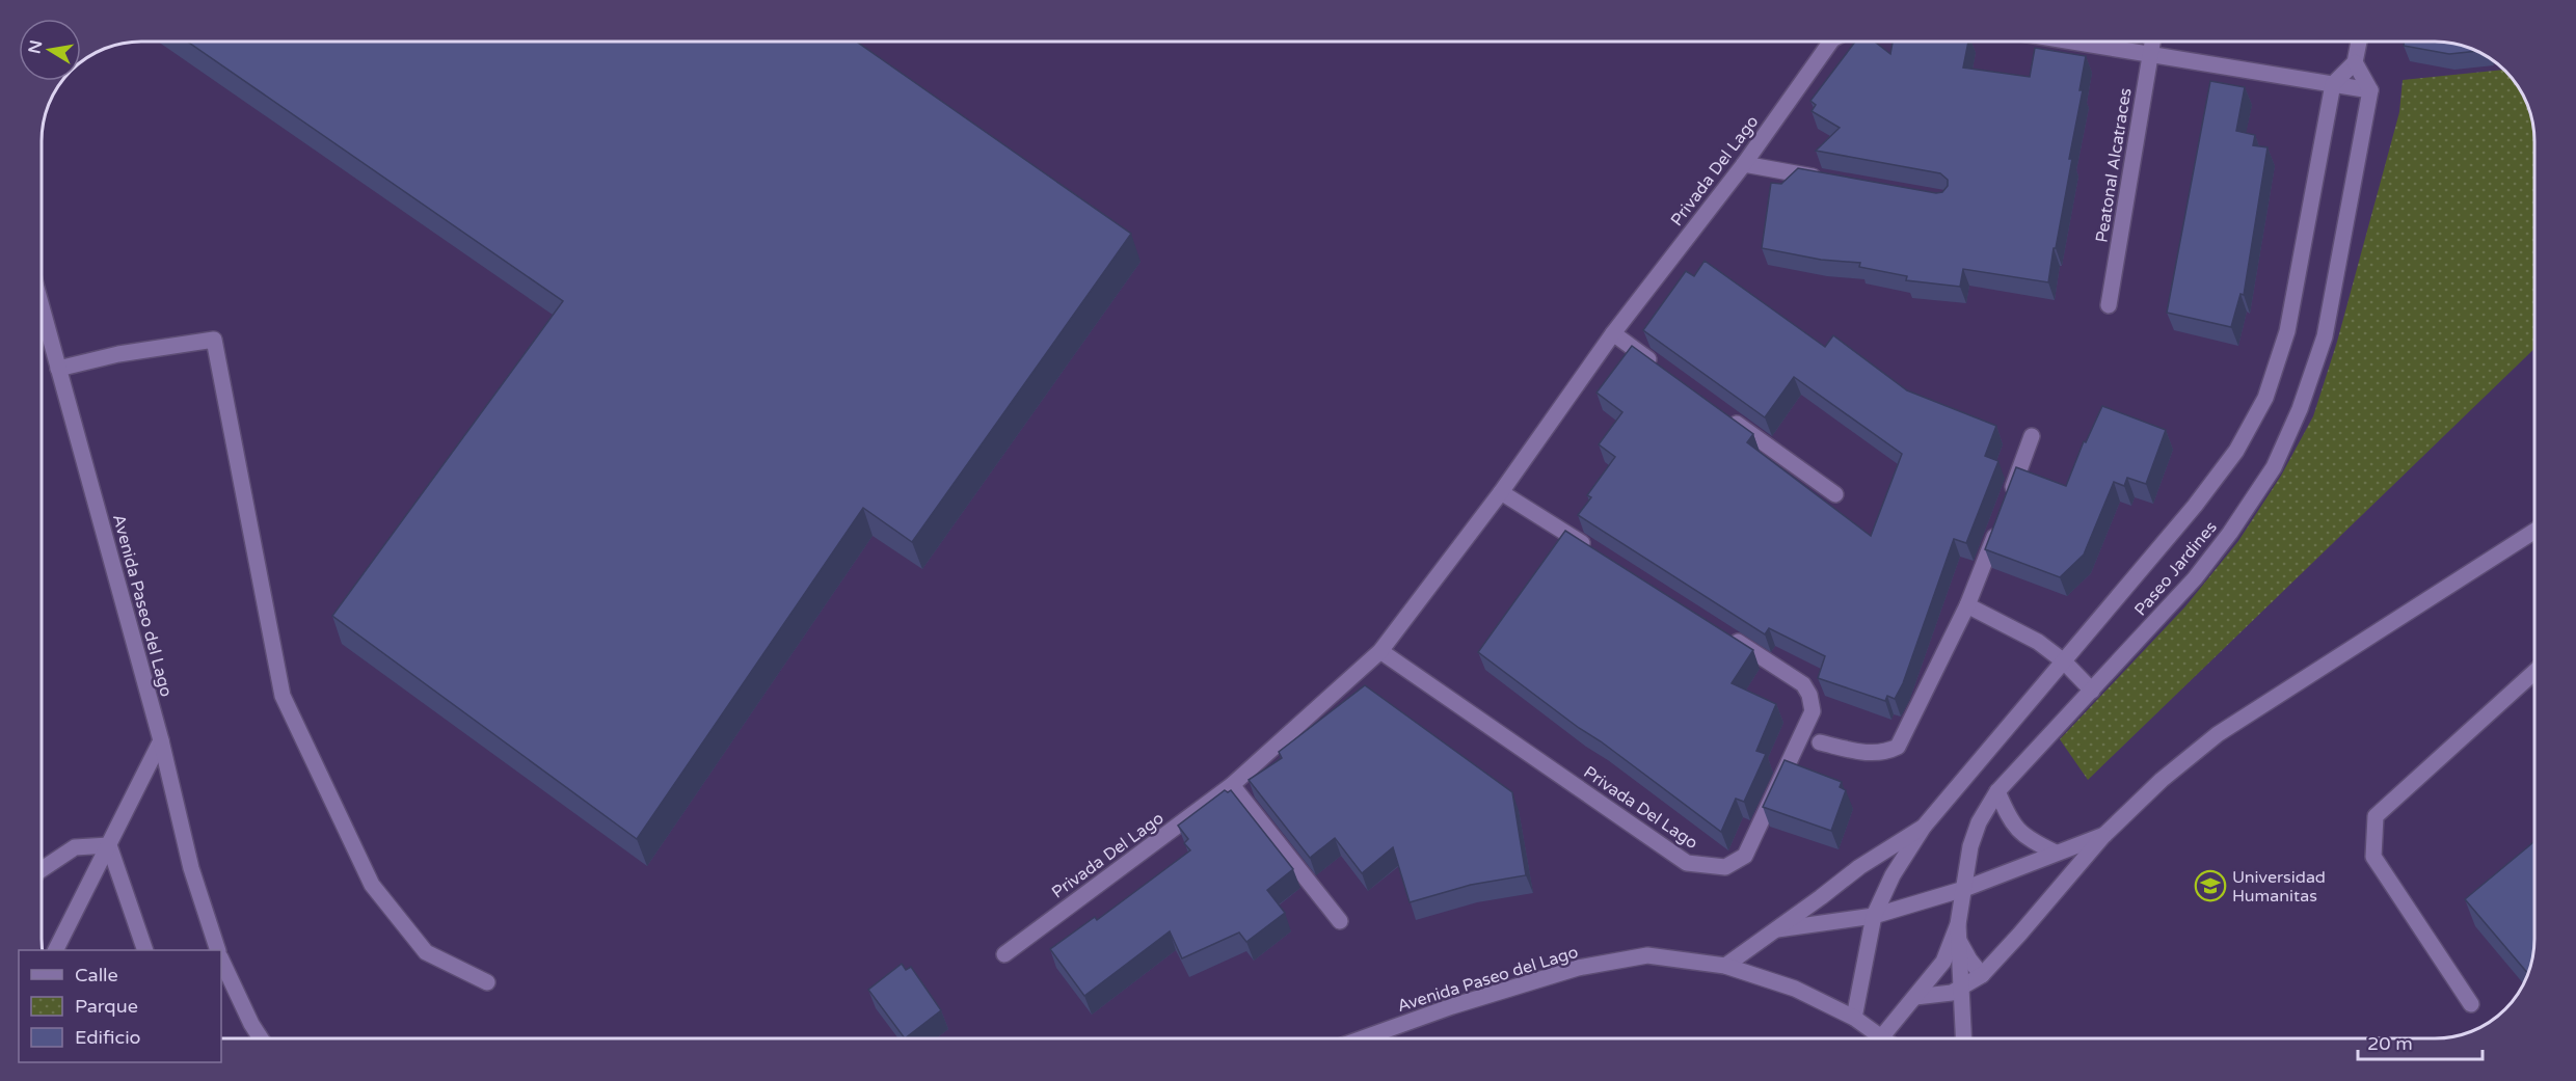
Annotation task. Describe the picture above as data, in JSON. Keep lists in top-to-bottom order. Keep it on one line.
{"streets":{"street":["Peatonal Alcatraces","Privada Del Lago","Paseo Jardines","Avenida Paseo del Lago"]},"crossings":[["Paseo Jardines","Avenida Paseo del Lago"]],"places":{"school or university":["Universidad Humanitas"]},"legend":["Calle","Parque","Edificio"],"scale_bar":"20 m","north":"left"}
